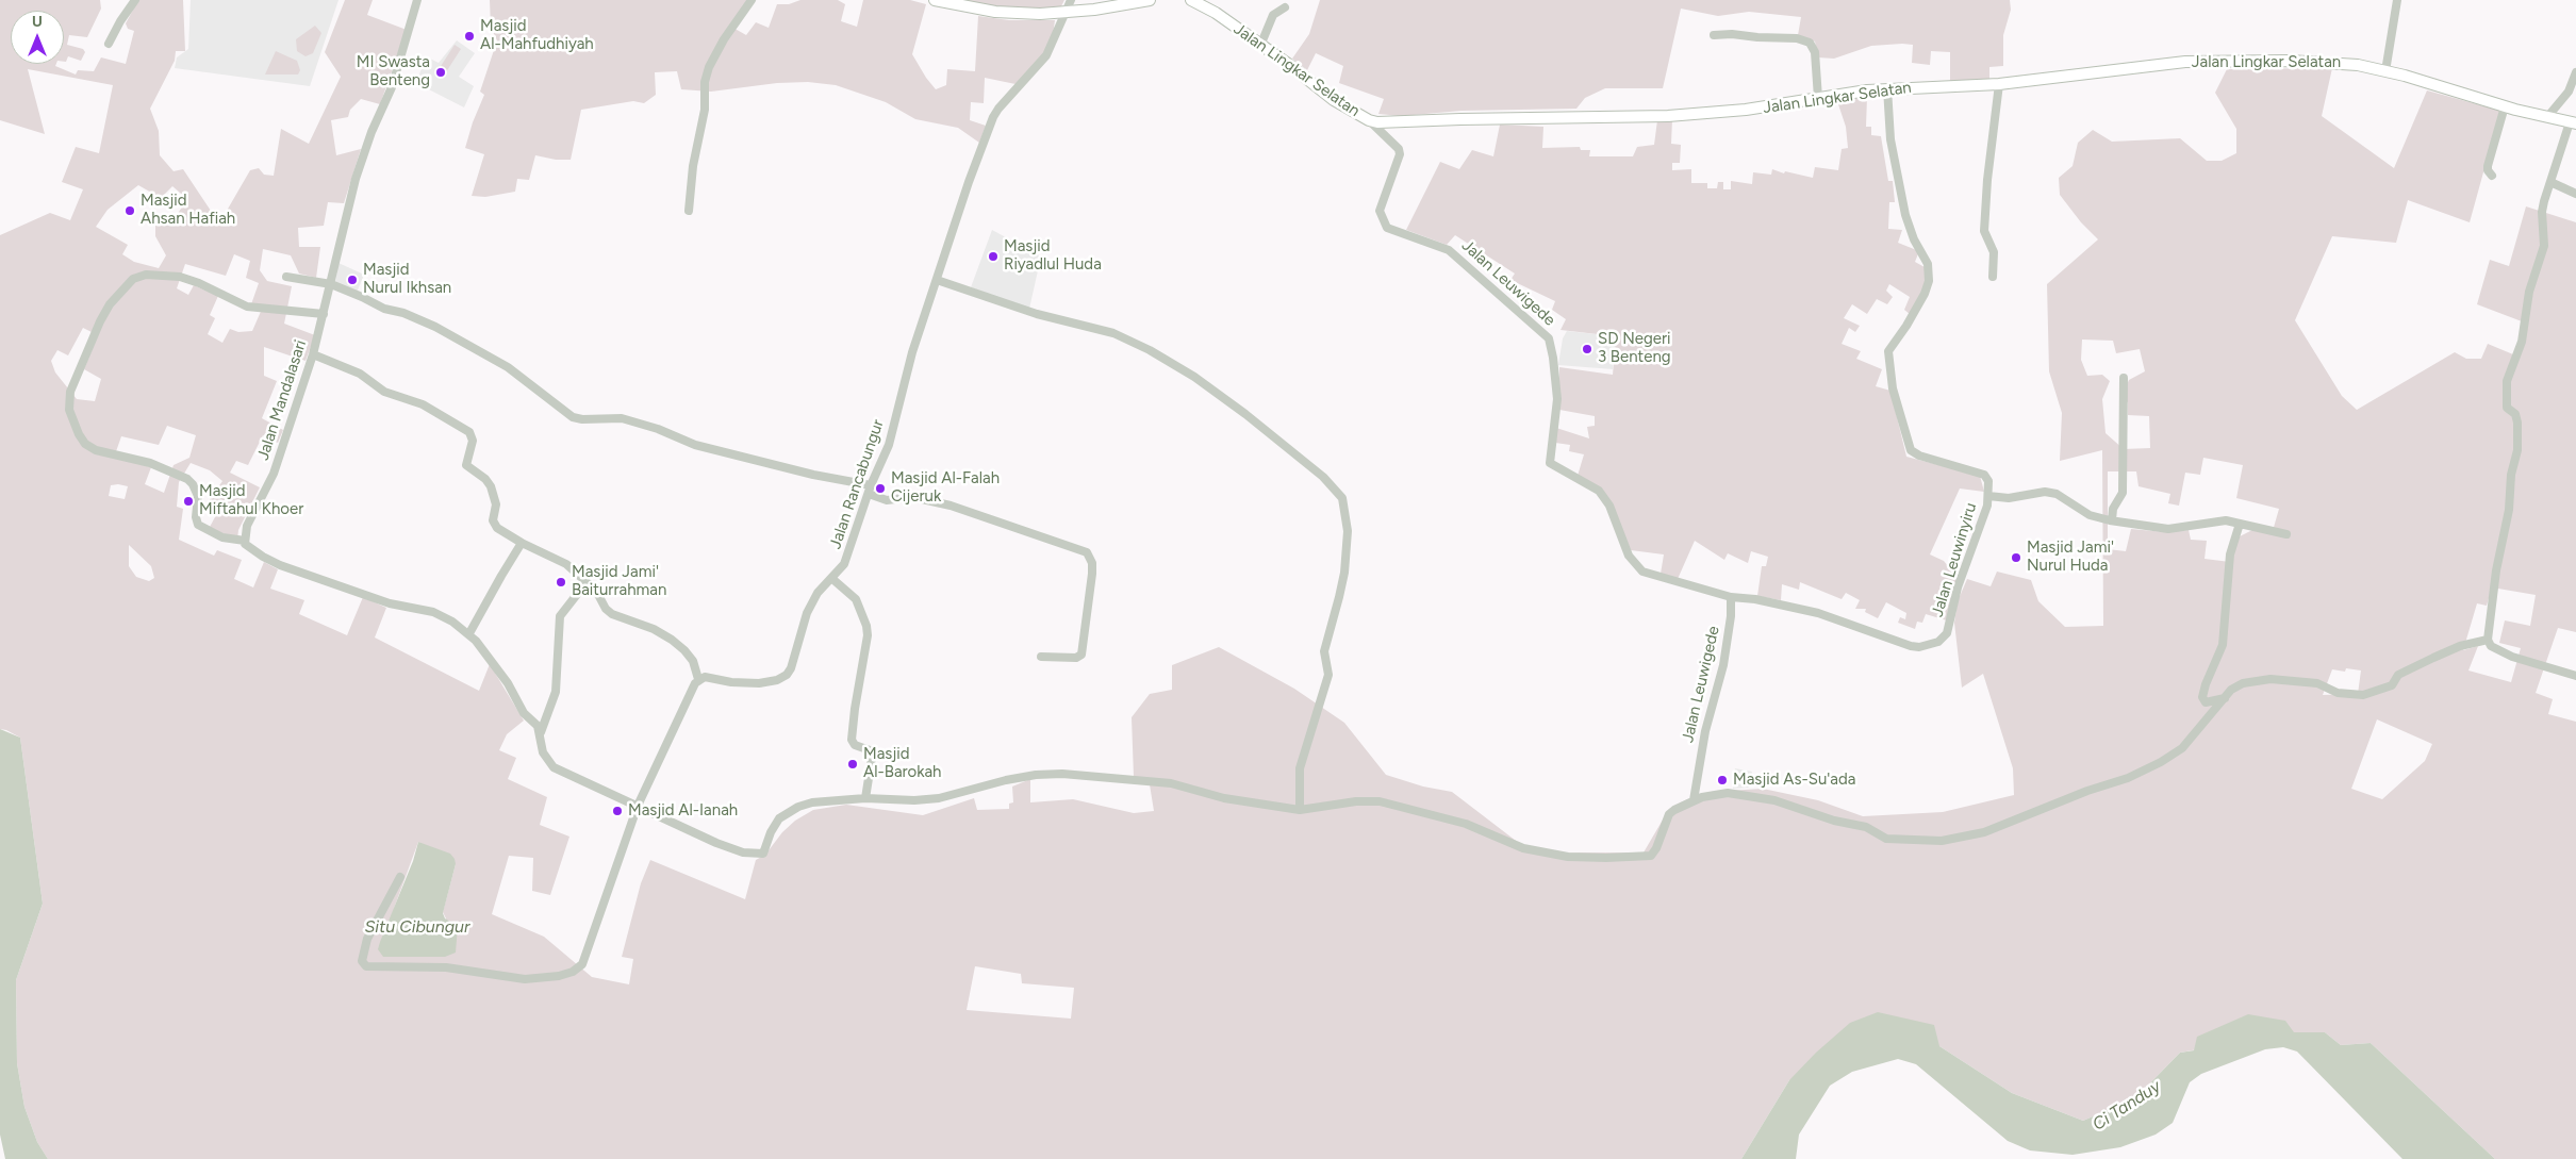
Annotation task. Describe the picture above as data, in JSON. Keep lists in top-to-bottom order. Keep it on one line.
{"streets":{"street":["Jalan Lingkar Selatan","Jalan Leuwigede","Jalan Mandalasari","Jalan Rancabungur","Jalan Leuwinyiru"]},"crossings":[["Jalan Lingkar Selatan","Jalan Leuwigede"],["Jalan Lingkar Selatan","Jalan Leuwinyiru"],["Jalan Leuwigede","Jalan Leuwinyiru"]],"water":["Situ Cibungur","Ci Tanduy"],"places":["Masjid Al-Mahfudhiyah","MI Swasta Benteng","Masjid Ahsan Hafiah","Masjid Riyadlul Huda","Masjid Nurul Ikhsan","SD Negeri 3 Benteng","Masjid Al-Falah Cijeruk","Masjid Miftahul Khoer","Masjid Jami' Nurul Huda","Masjid Jami' Baiturrahman","Masjid Al-Barokah","Masjid As-Su'ada","Masjid Al-Ianah"],"north":"top"}
